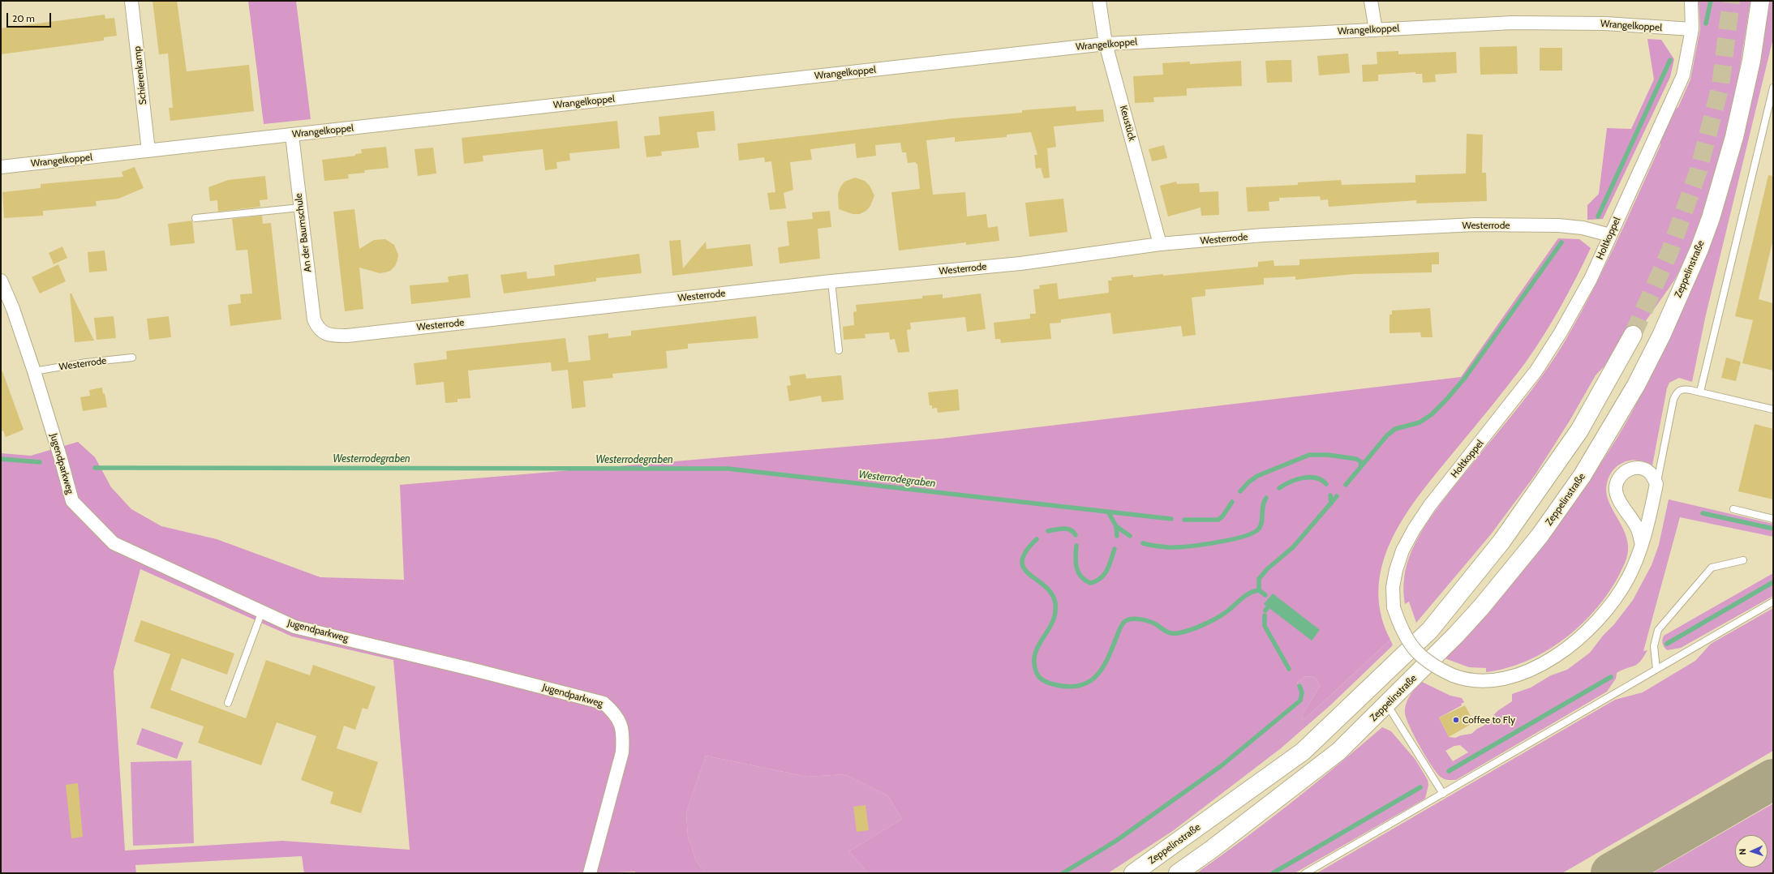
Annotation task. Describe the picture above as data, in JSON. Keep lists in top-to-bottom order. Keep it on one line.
{"streets":{"highway":["Zeppelinstraße"],"street":["Wrangelkoppel","Schierenkamp","Keustück","Westerrode","An der Baumschule","Holtkoppel","Jugendparkweg"]},"crossings":[["Wrangelkoppel","Schierenkamp"],["Wrangelkoppel","Keustück"],["Wrangelkoppel","An der Baumschule"],["Wrangelkoppel","Holtkoppel"],["Keustück","Westerrode"],["Westerrode","An der Baumschule"],["Westerrode","Holtkoppel"],["Westerrode","Jugendparkweg"]],"water":["Westerrodegraben"],"places":["Coffee to Fly"],"scale_bar":"20 m","north":"left"}
